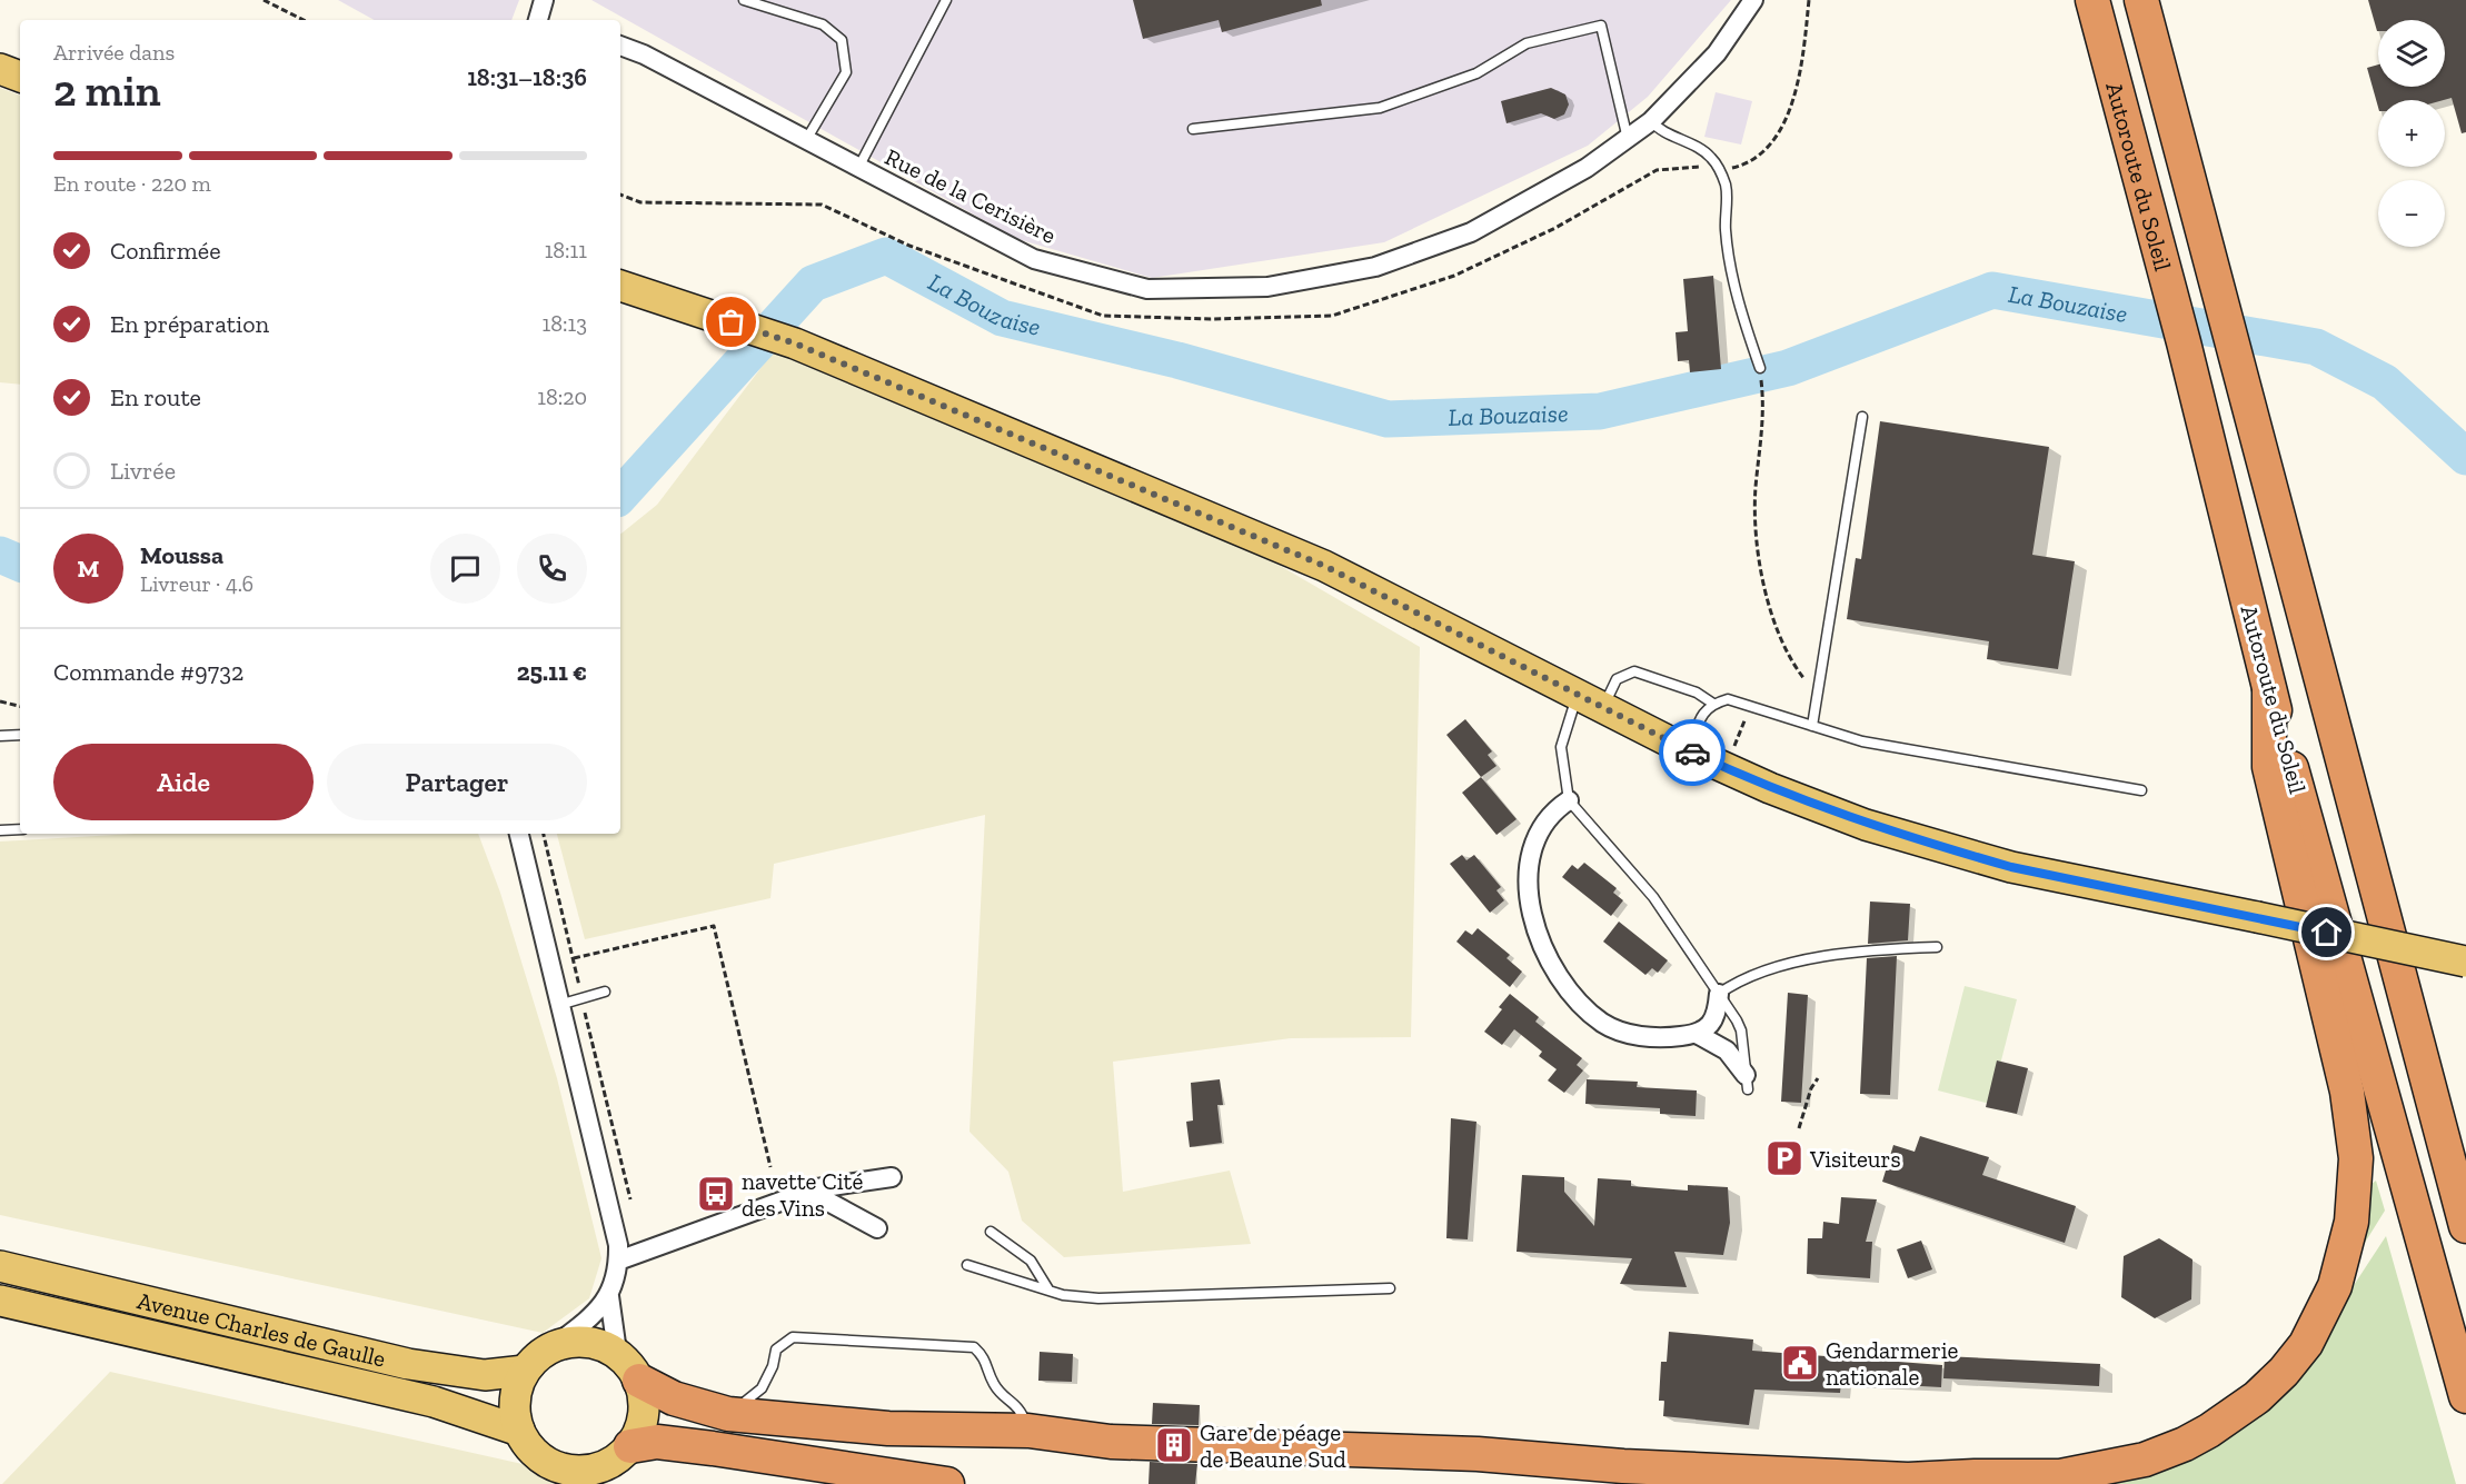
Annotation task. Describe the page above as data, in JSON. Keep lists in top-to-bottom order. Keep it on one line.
{"streets":{"highway":["Autoroute du Soleil"],"main road":["Avenue Charles de Gaulle"],"street":["Rue de la Cerisière"]},"water":["La Bouzaise"],"places":{"parking":["Visiteurs"],"bus stop":["navette Cité des Vins"],"public building":["Gendarmerie nationale"],"building":["Gare de péage de Beaune Sud"]},"page":{"map_buttons":["+","−"],"heading":["2 min","Arrivée dans","18:31–18:36"],"panel":["Moussa","Livreur · 4.6","Commande #9732","25.11 €"],"bar":"En route · 220 m","list":[["Confirmée","18:11"],["En préparation","18:13"],["En route","18:20"],"Livrée"],"round":"M","buttons":["Aide","Partager"]}}
